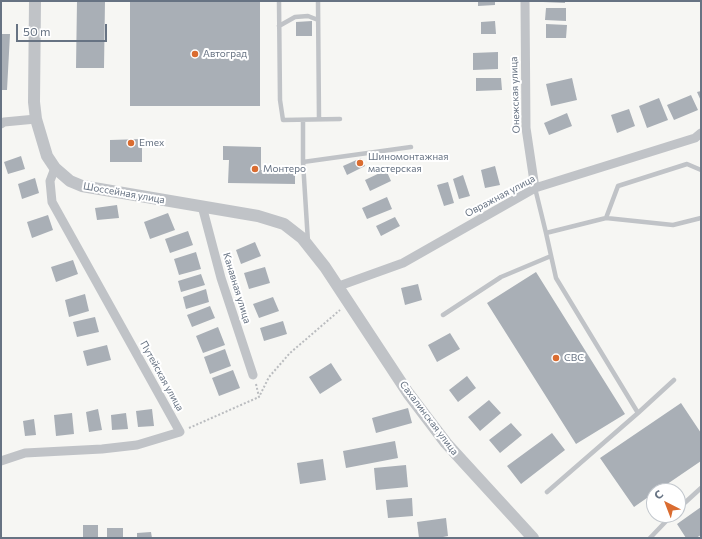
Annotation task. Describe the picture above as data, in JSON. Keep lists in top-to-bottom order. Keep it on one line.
{"streets":{"street":["Онежская улица","Шоссейная улица","Овражная улица","Канавная улица","Путейская улица","Сахалинская улица"]},"crossings":[["Онежская улица","Овражная улица"],["Шоссейная улица","Овражная улица"],["Шоссейная улица","Канавная улица"],["Шоссейная улица","Путейская улица"],["Шоссейная улица","Сахалинская улица"],["Овражная улица","Сахалинская улица"]],"places":["Автоград","Emex","Шиномонтажная мастерская","Монтеро","СВС"],"scale_bar":"50 m","north":"top left"}
